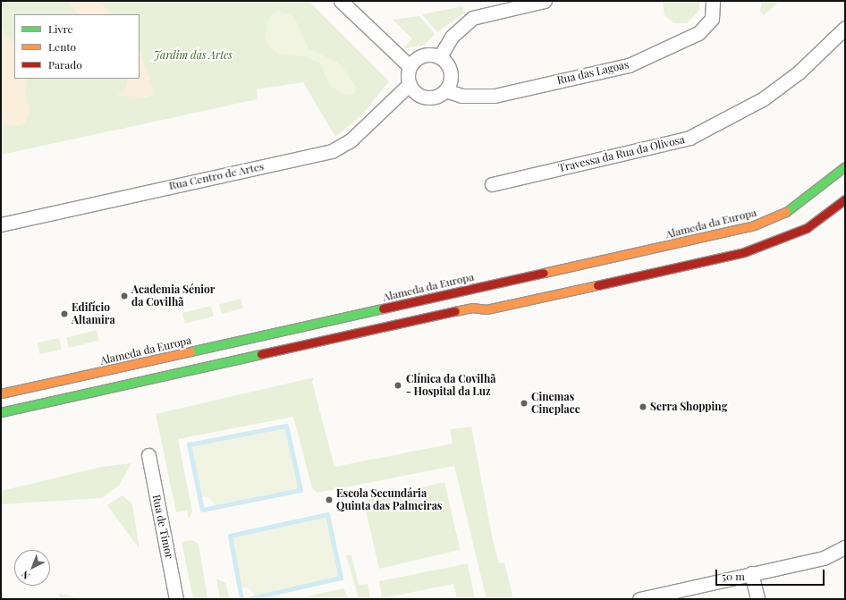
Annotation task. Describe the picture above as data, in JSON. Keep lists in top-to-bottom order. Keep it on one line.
{"streets":{"main road":["Alameda da Europa"],"street":["Rua das Lagoas","Travessa da Rua da Olivosa","Rua Centro de Artes","Rua de Timor"]},"crossings":[["Rua das Lagoas","Rua Centro de Artes"]],"parks":["Jardim das Artes"],"places":["Academia Sénior da Covilhã","Edifício Altamira","Clínica da Covilhã - Hospital da Luz","Cinemas Cineplace","Serra Shopping","Escola Secundária Quinta das Palmeiras"],"legend":["Livre","Lento","Parado"],"scale_bar":"50 m","north":"bottom left"}
